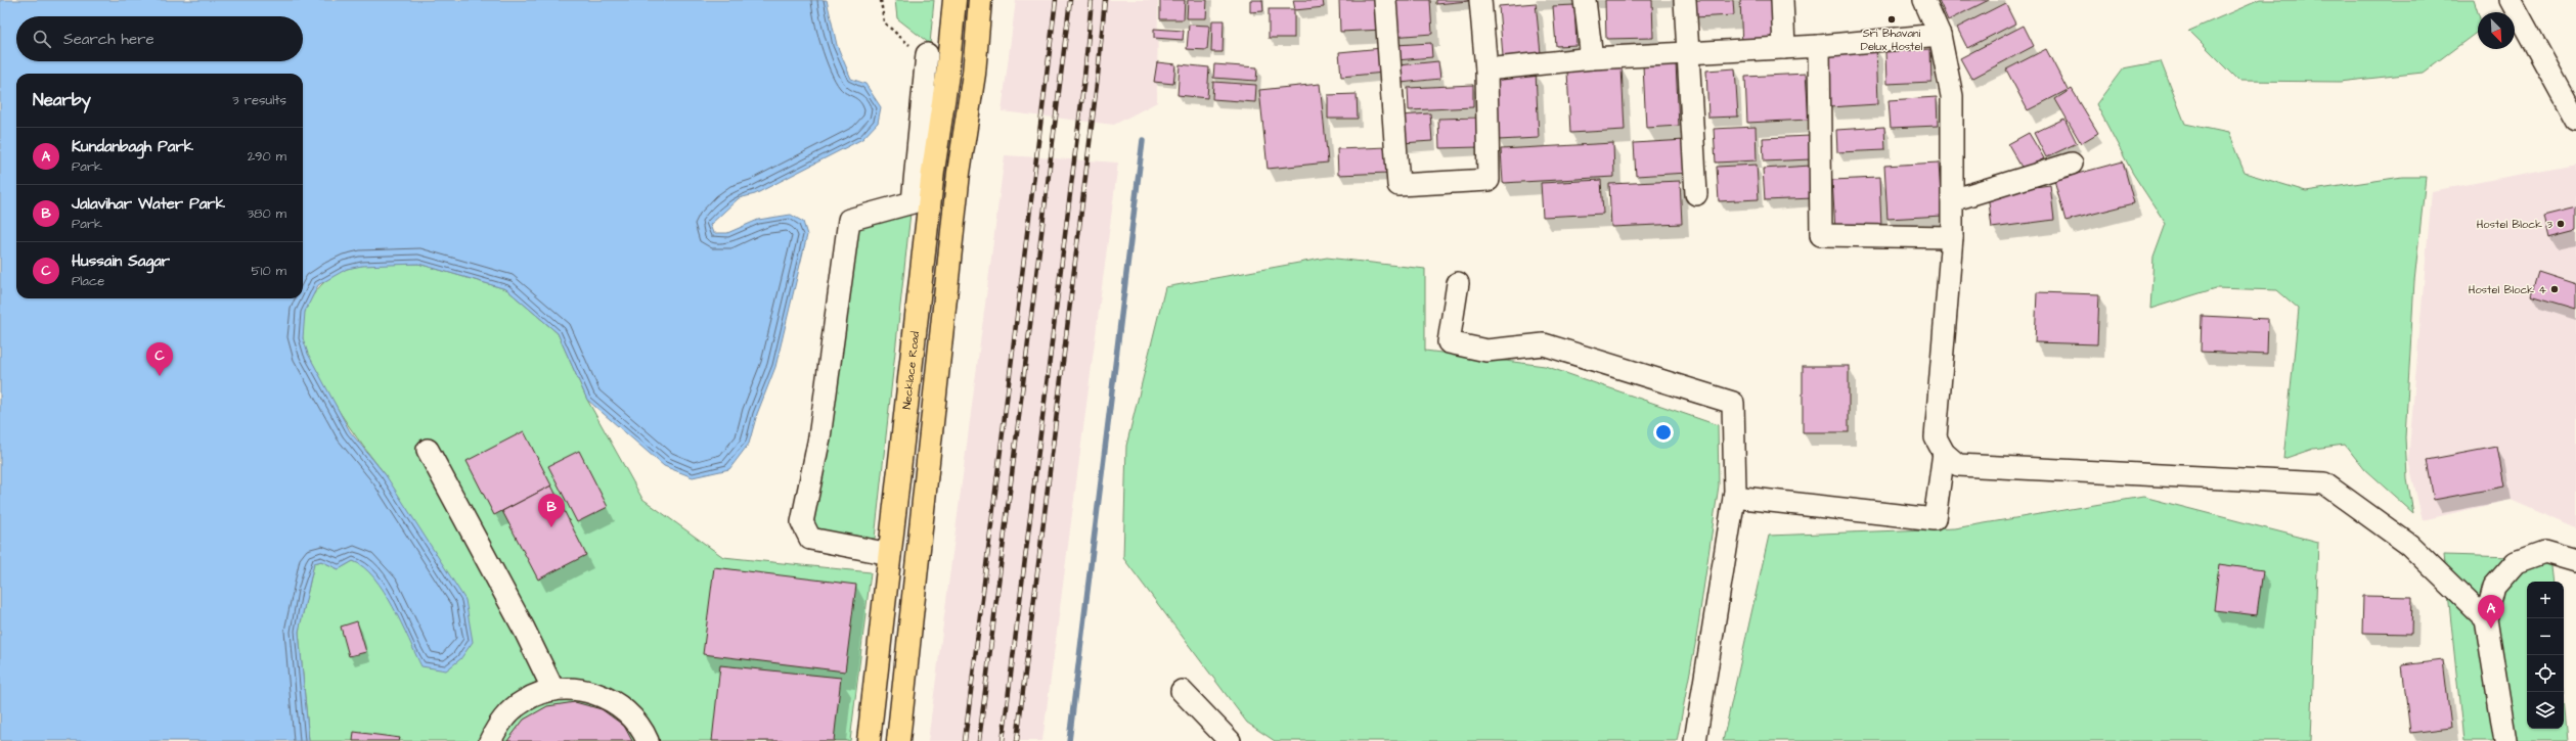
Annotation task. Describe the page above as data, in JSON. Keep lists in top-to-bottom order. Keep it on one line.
{"streets":{"main road":["Necklace Road"]},"places":["Sri Bhavani Delux Hostel","Hostel Block 3","Hostel Block 4"],"north":"bottom right","page":{"search":"Search here","heading":["Nearby","3 results"],"list":[{"mark":"A","name":"Kundanbagh Park","note":"Park","value":"290 m"},{"mark":"B","name":"Jalavihar Water Park","note":"Park","value":"380 m"},{"mark":"C","name":"Hussain Sagar","note":"Place","value":"510 m"}],"pins":["C","B","A"],"map_buttons":["+","−"]}}
